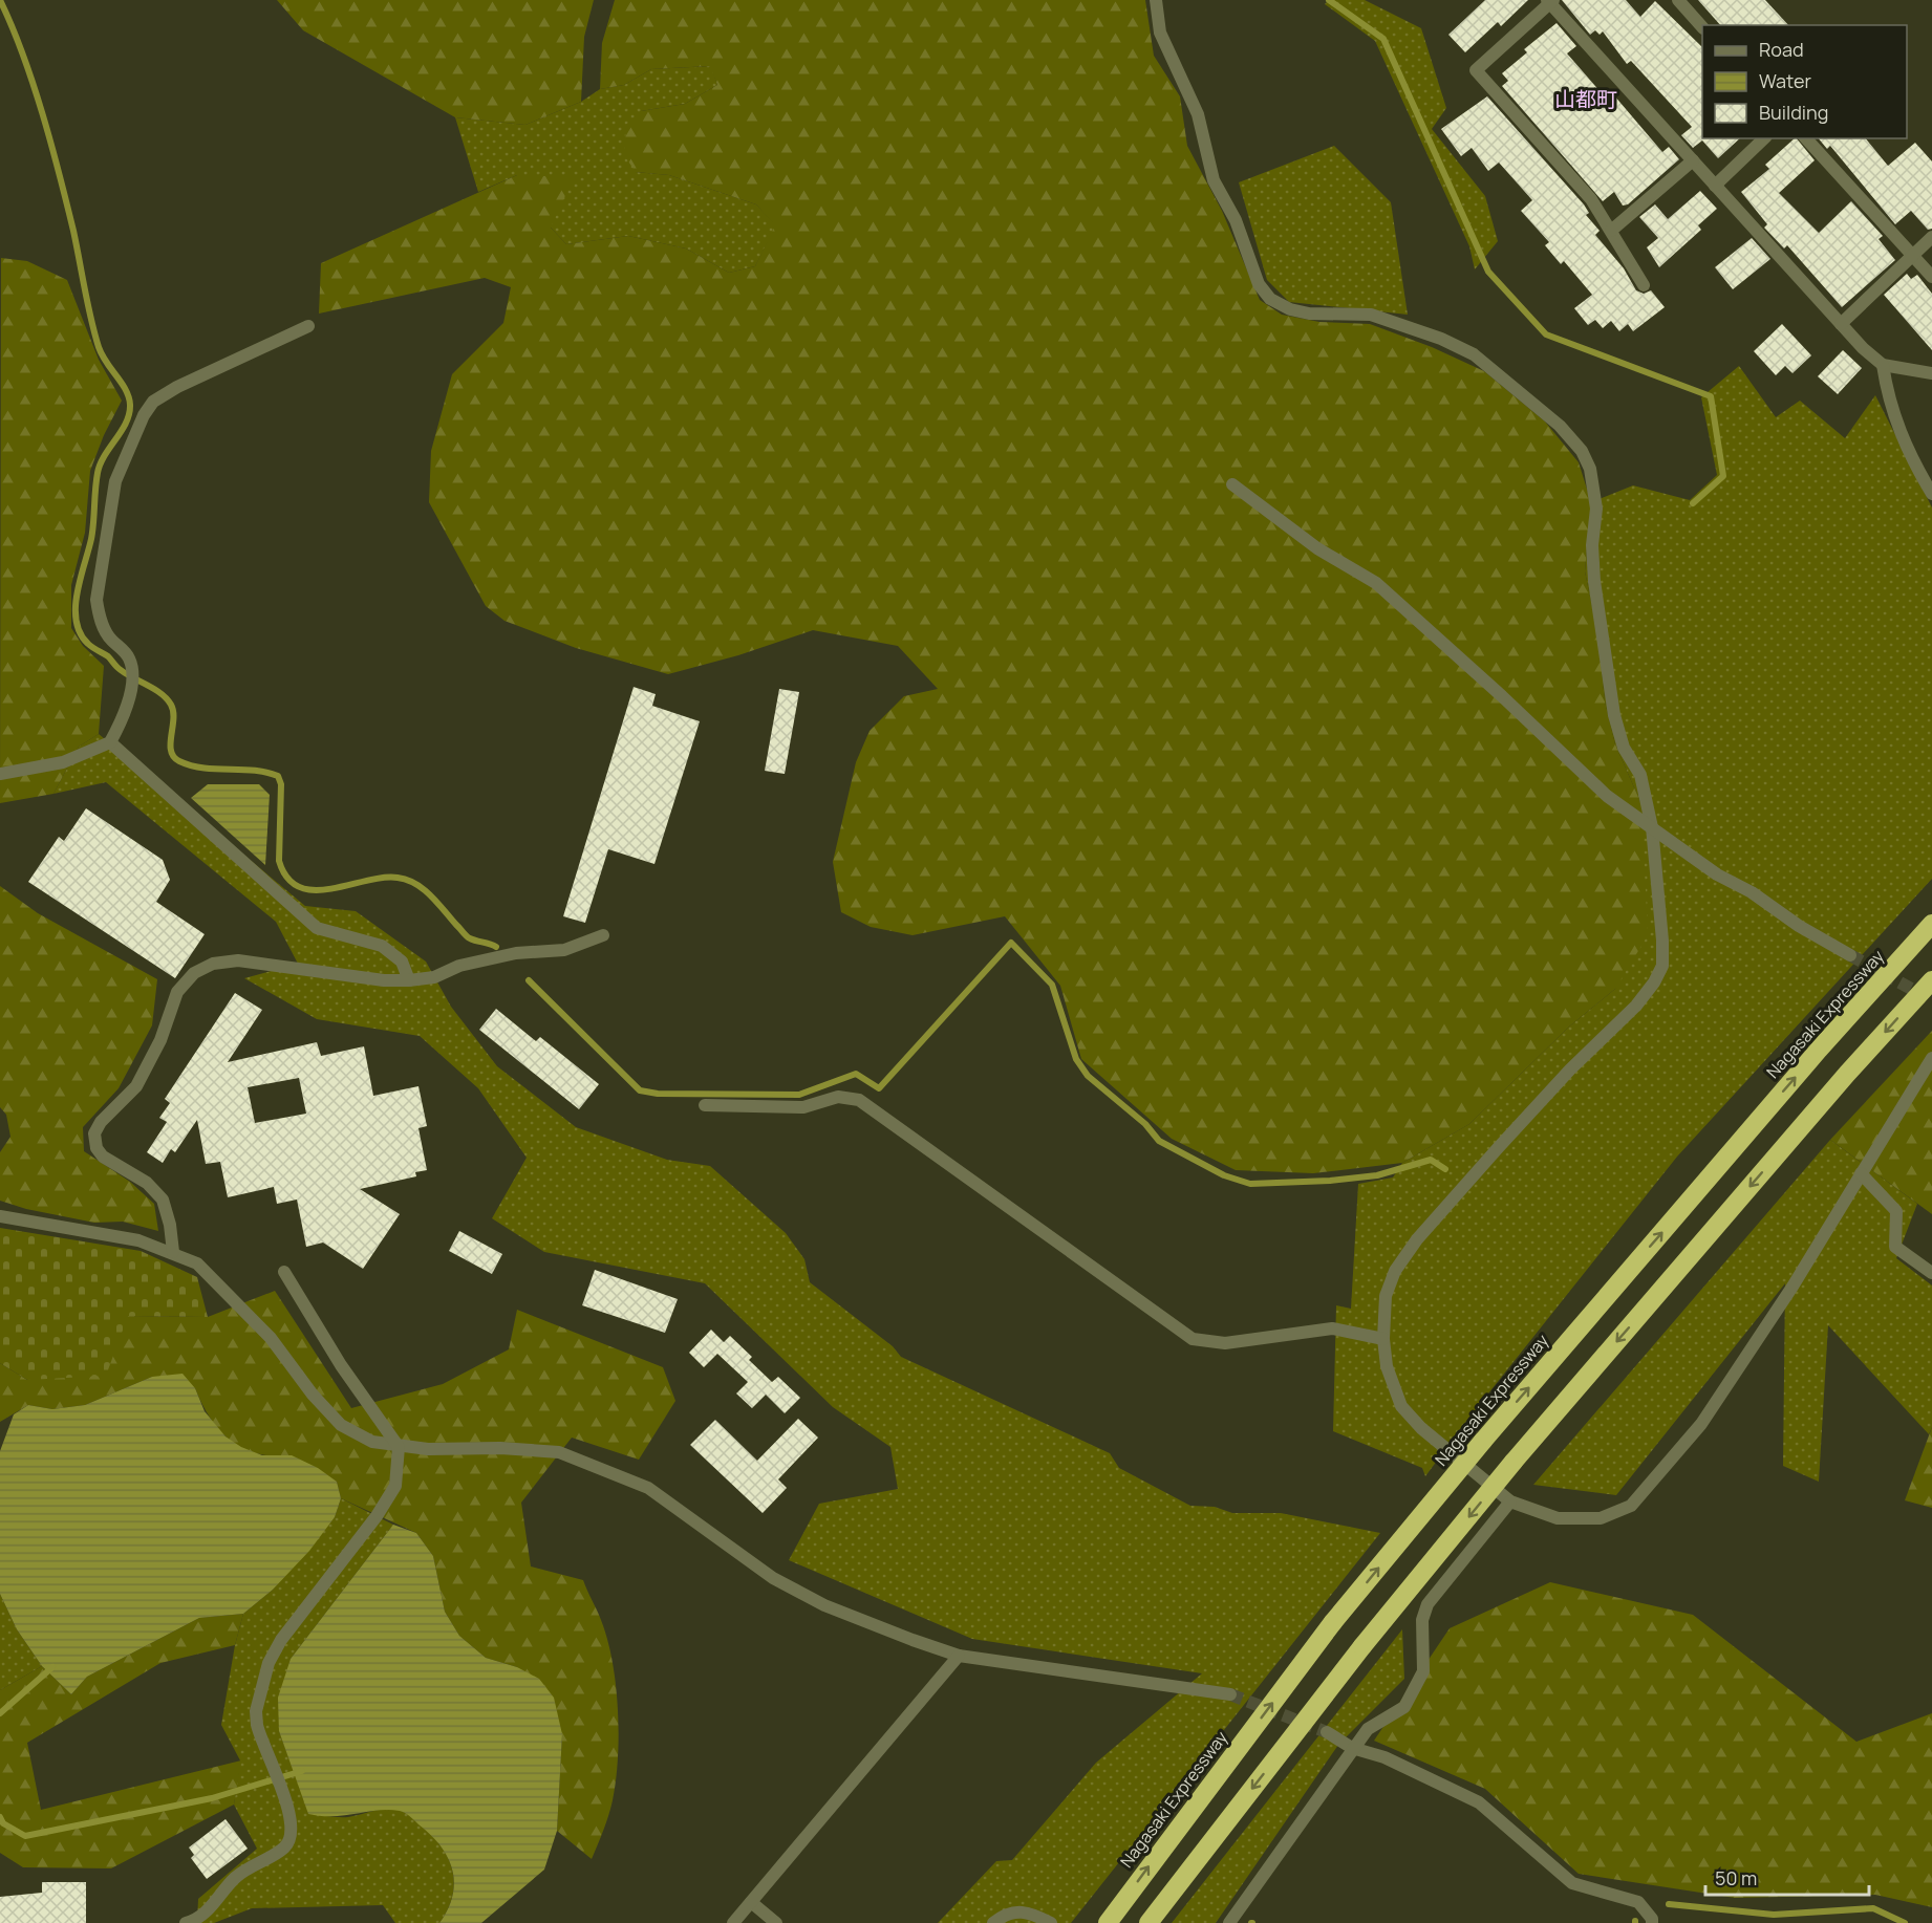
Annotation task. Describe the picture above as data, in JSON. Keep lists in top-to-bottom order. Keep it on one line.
{"streets":{"highway":["Nagasaki Expressway"]},"districts":["山都町"],"legend":["Road","Water","Building"],"scale_bar":"50 m"}
